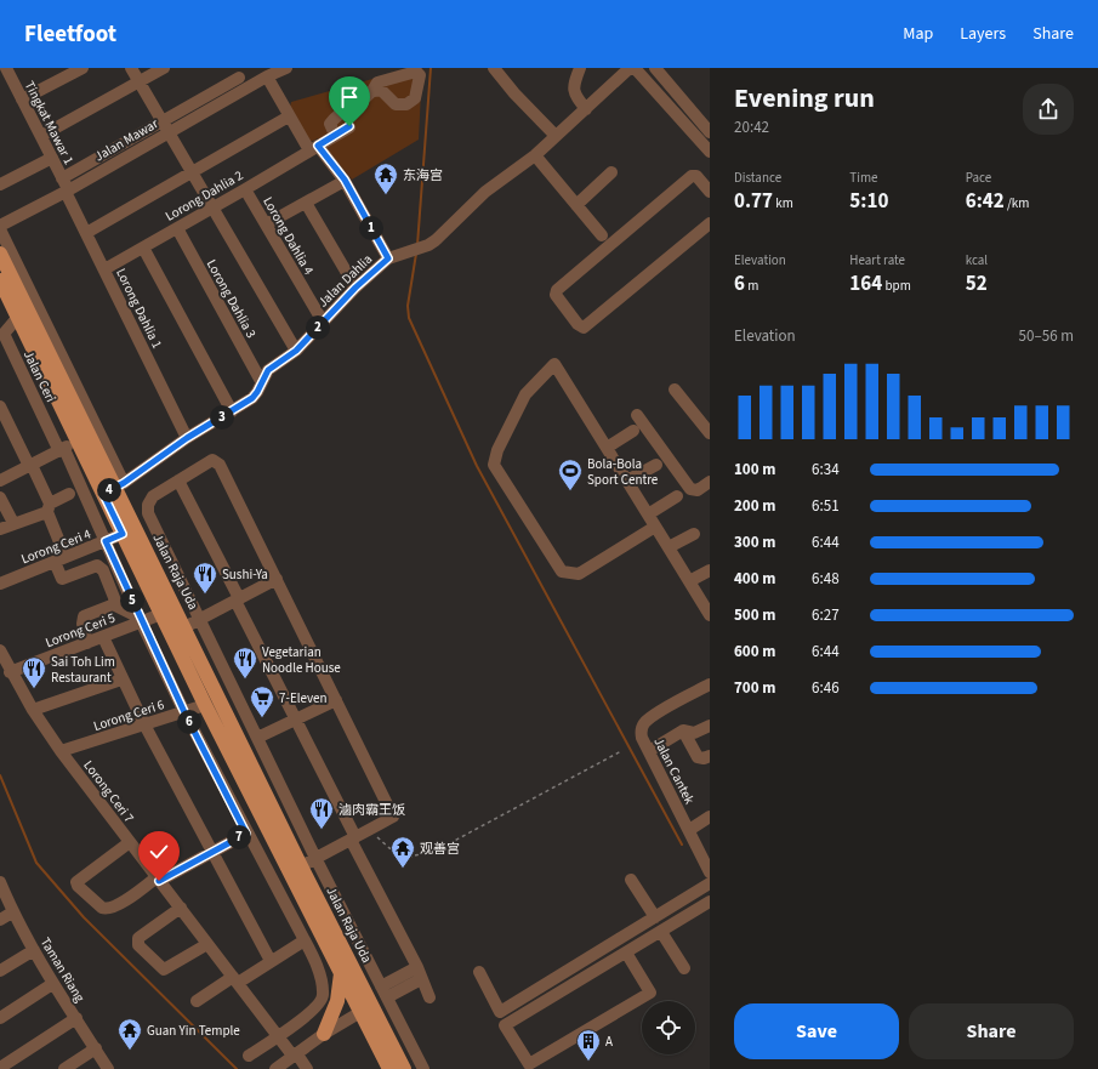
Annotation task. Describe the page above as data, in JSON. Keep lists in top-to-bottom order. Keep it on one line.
{"streets":{"main road":["Jalan Raja Uda"],"street":["Tingkat Mawar 1","Jalan Mawar","Lorong Dahlia 2","Lorong Dahlia 4","Jalan Dahlia","Lorong Dahlia 3","Lorong Dahlia 1","Jalan Ceri","Lorong Ceri 4","Lorong Ceri 5","Lorong Ceri 6","Jalan Cantek","Lorong Ceri 7","Taman Riang"]},"crossings":[["Tingkat Mawar 1","Jalan Mawar"],["Tingkat Mawar 1","Lorong Dahlia 1"],["Jalan Mawar","Lorong Dahlia 1"],["Lorong Dahlia 2","Lorong Dahlia 4"],["Lorong Dahlia 2","Lorong Dahlia 3"],["Lorong Dahlia 2","Lorong Dahlia 1"],["Lorong Dahlia 4","Jalan Dahlia"],["Jalan Dahlia","Lorong Dahlia 3"],["Jalan Dahlia","Lorong Dahlia 1"],["Jalan Dahlia","Jalan Raja Uda"],["Jalan Ceri","Jalan Raja Uda"],["Lorong Ceri 4","Jalan Raja Uda"],["Jalan Raja Uda","Lorong Ceri 5"],["Jalan Raja Uda","Lorong Ceri 6"],["Lorong Ceri 5","Lorong Ceri 7"],["Lorong Ceri 6","Lorong Ceri 7"]],"places":{"temple":["东海宫","观善宫","Guan Yin Temple"],"sports":["Bola-Bola Sport Centre"],"restaurant":["Sushi-Ya","Vegetarian Noodle House","Sai Toh Lim Restaurant","滷肉霸王饭"],"supermarket":["7-Eleven"],"building":["A"]},"page":{"header":"Fleetfoot","nav":["Map","Layers","Share"],"heading":["Evening run","20:42"],"stats":[["Distance","0.77 km"],["Time","5:10"],["Pace","6:42 /km"],["Elevation","6 m"],["Heart rate","164 bpm"],["kcal","52"]],"pins":["1","2","3","4","5","6","7"],"chart":["Elevation","50–56 m"],"list":[{"name":"100 m","note":"6:34"},{"name":"200 m","note":"6:51"},{"name":"300 m","note":"6:44"},{"name":"400 m","note":"6:48"},{"name":"500 m","note":"6:27"},{"name":"600 m","note":"6:44"},{"name":"700 m","note":"6:46"}],"buttons":["Save","Share"]}}
